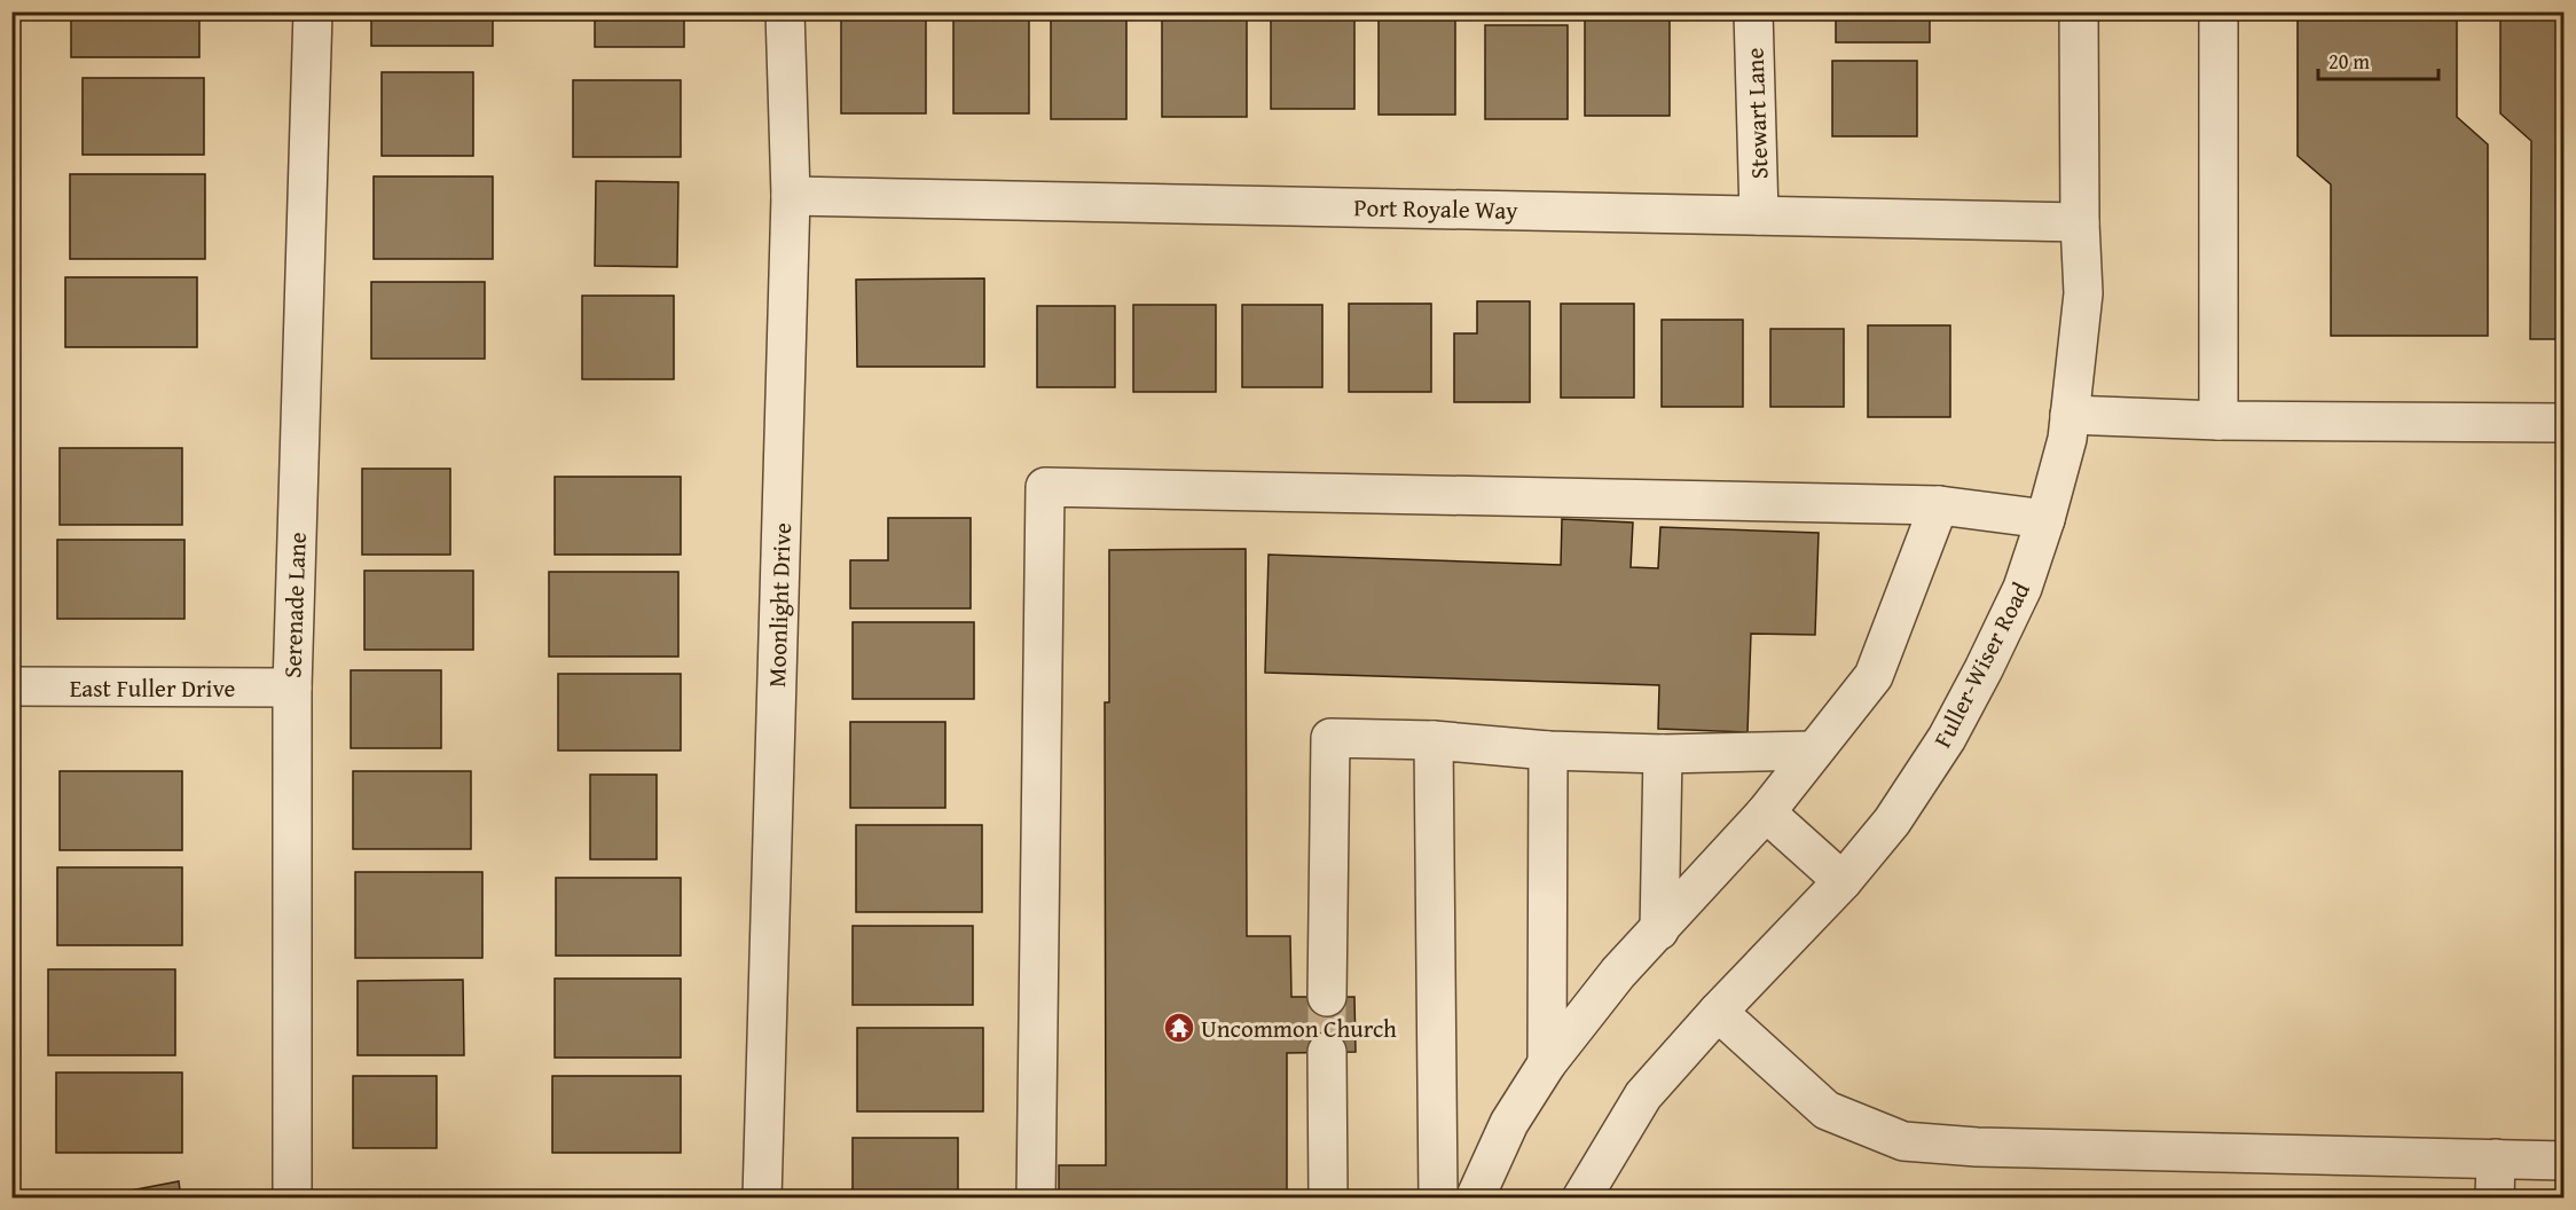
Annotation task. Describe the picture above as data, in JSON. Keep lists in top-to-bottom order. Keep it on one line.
{"streets":{"street":["Stewart Lane","Port Royale Way","Serenade Lane","Moonlight Drive","Fuller-Wiser Road","East Fuller Drive"]},"crossings":[["Stewart Lane","Port Royale Way"],["Port Royale Way","Moonlight Drive"],["Port Royale Way","Fuller-Wiser Road"],["Serenade Lane","East Fuller Drive"]],"places":{"temple":["Uncommon Church"]},"scale_bar":"20 m"}
